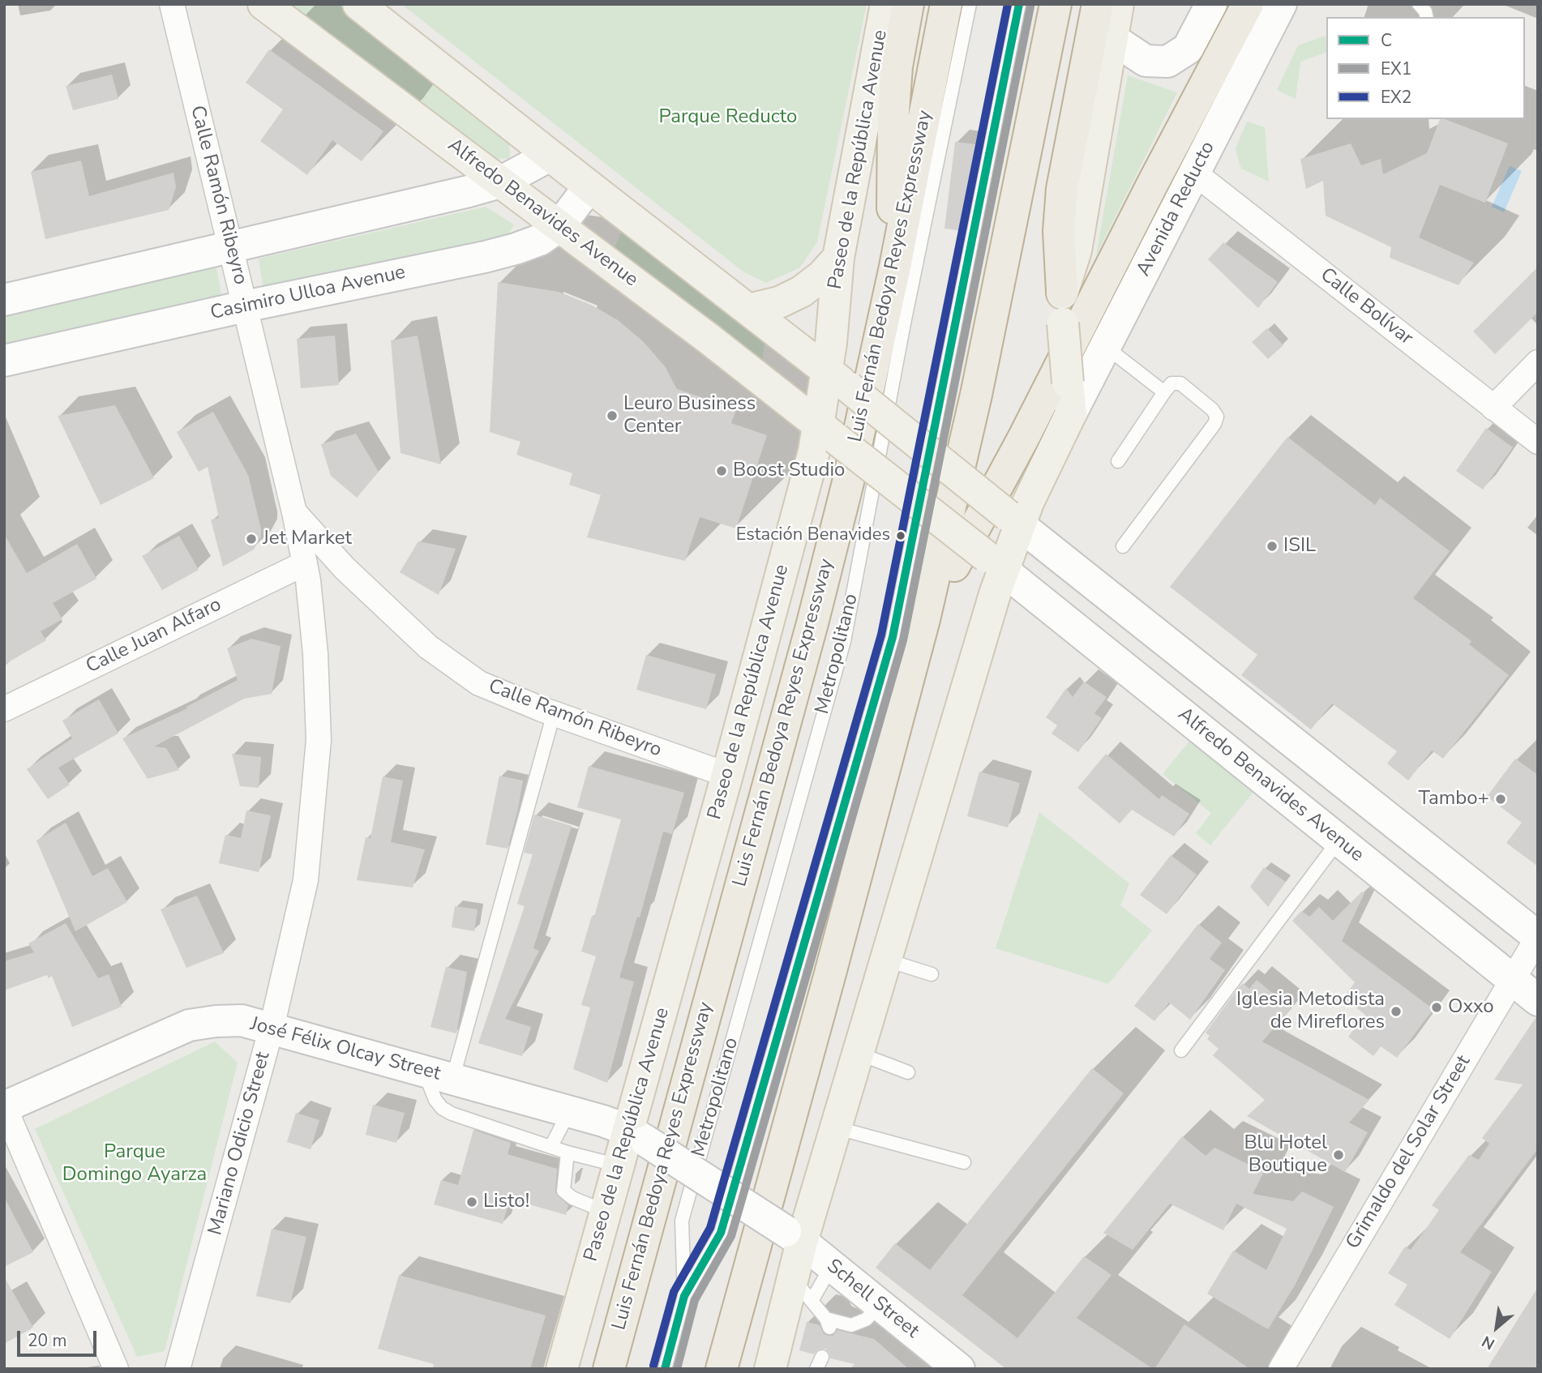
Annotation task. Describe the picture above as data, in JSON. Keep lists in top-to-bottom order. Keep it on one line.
{"streets":{"highway":["Luis Fernán Bedoya Reyes Expressway"],"main road":["Paseo de la República Avenue","Avenida Reducto","Alfredo Benavides Avenue","Casimiro Ulloa Avenue","José Félix Olcay Street","Schell Street"],"street":["Calle Ramón Ribeyro","Calle Bolívar","Calle Juan Alfaro","Mariano Odicio Street","Grimaldo del Solar Street"],"lane":["Metropolitano"]},"crossings":[["Paseo de la República Avenue","Calle Ramón Ribeyro"],["Paseo de la República Avenue","Alfredo Benavides Avenue"],["Paseo de la República Avenue","José Félix Olcay Street"],["Calle Ramón Ribeyro","Casimiro Ulloa Avenue"],["Calle Ramón Ribeyro","Mariano Odicio Street"],["Avenida Reducto","Calle Bolívar"],["Alfredo Benavides Avenue","Casimiro Ulloa Avenue"],["Alfredo Benavides Avenue","Grimaldo del Solar Street"],["Calle Juan Alfaro","Mariano Odicio Street"],["José Félix Olcay Street","Mariano Odicio Street"],["José Félix Olcay Street","Schell Street"]],"parks":["Parque Reducto","Parque Domingo Ayarza"],"places":["Leuro Business Center","Boost Studio","Estación Benavides","Jet Market","ISIL","Tambo+","Oxxo","Iglesia Metodista de Mireflores","Blu Hotel Boutique","Listo!"],"lines":["transit line C","transit line EX2","transit line EX1"],"legend":["C","EX1","EX2"],"scale_bar":"20 m","north":"bottom left"}
